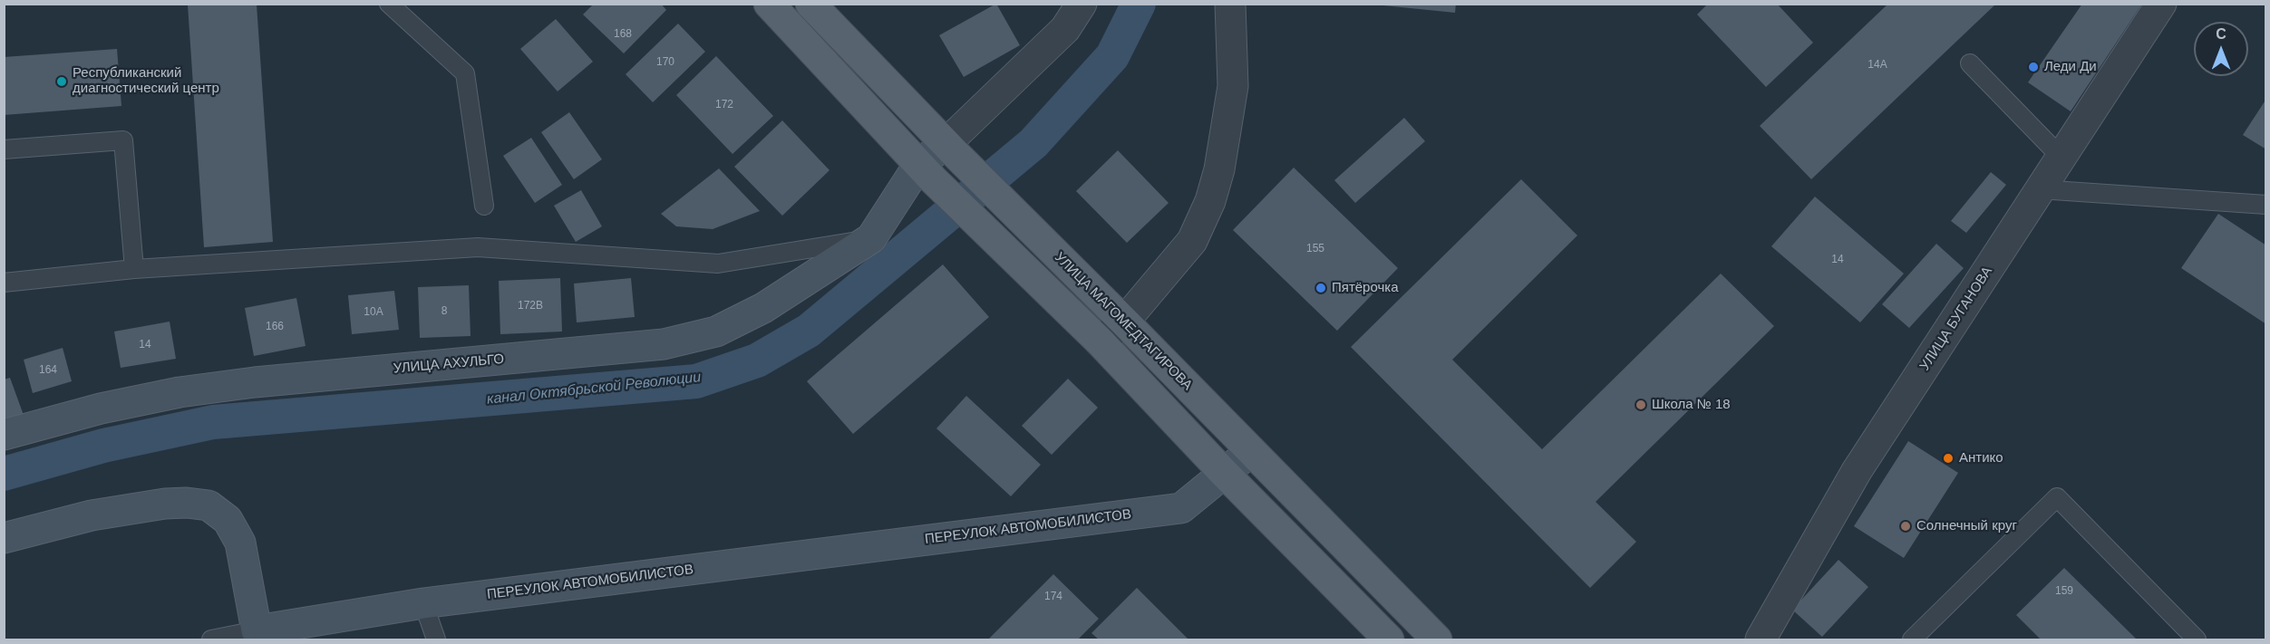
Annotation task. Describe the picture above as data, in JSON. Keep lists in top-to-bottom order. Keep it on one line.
{"streets":{"main road":["УЛИЦА МАГОМЕДТАГИРОВА","УЛИЦА АХУЛЬГО","ПЕРЕУЛОК АВТОМОБИЛИСТОВ"],"street":["УЛИЦА БУГАНОВА"]},"crossings":[["УЛИЦА МАГОМЕДТАГИРОВА","ПЕРЕУЛОК АВТОМОБИЛИСТОВ"]],"water":["канал Октябрьской Революции"],"places":["Леди Ди","Республиканский диагностический центр","Пятёрочка","Школа № 18","Антико","Солнечный круг"],"house_numbers":["168","170","14А","172","155","14","172В","8","10А","166","14","164","159","174"],"north":"top"}
